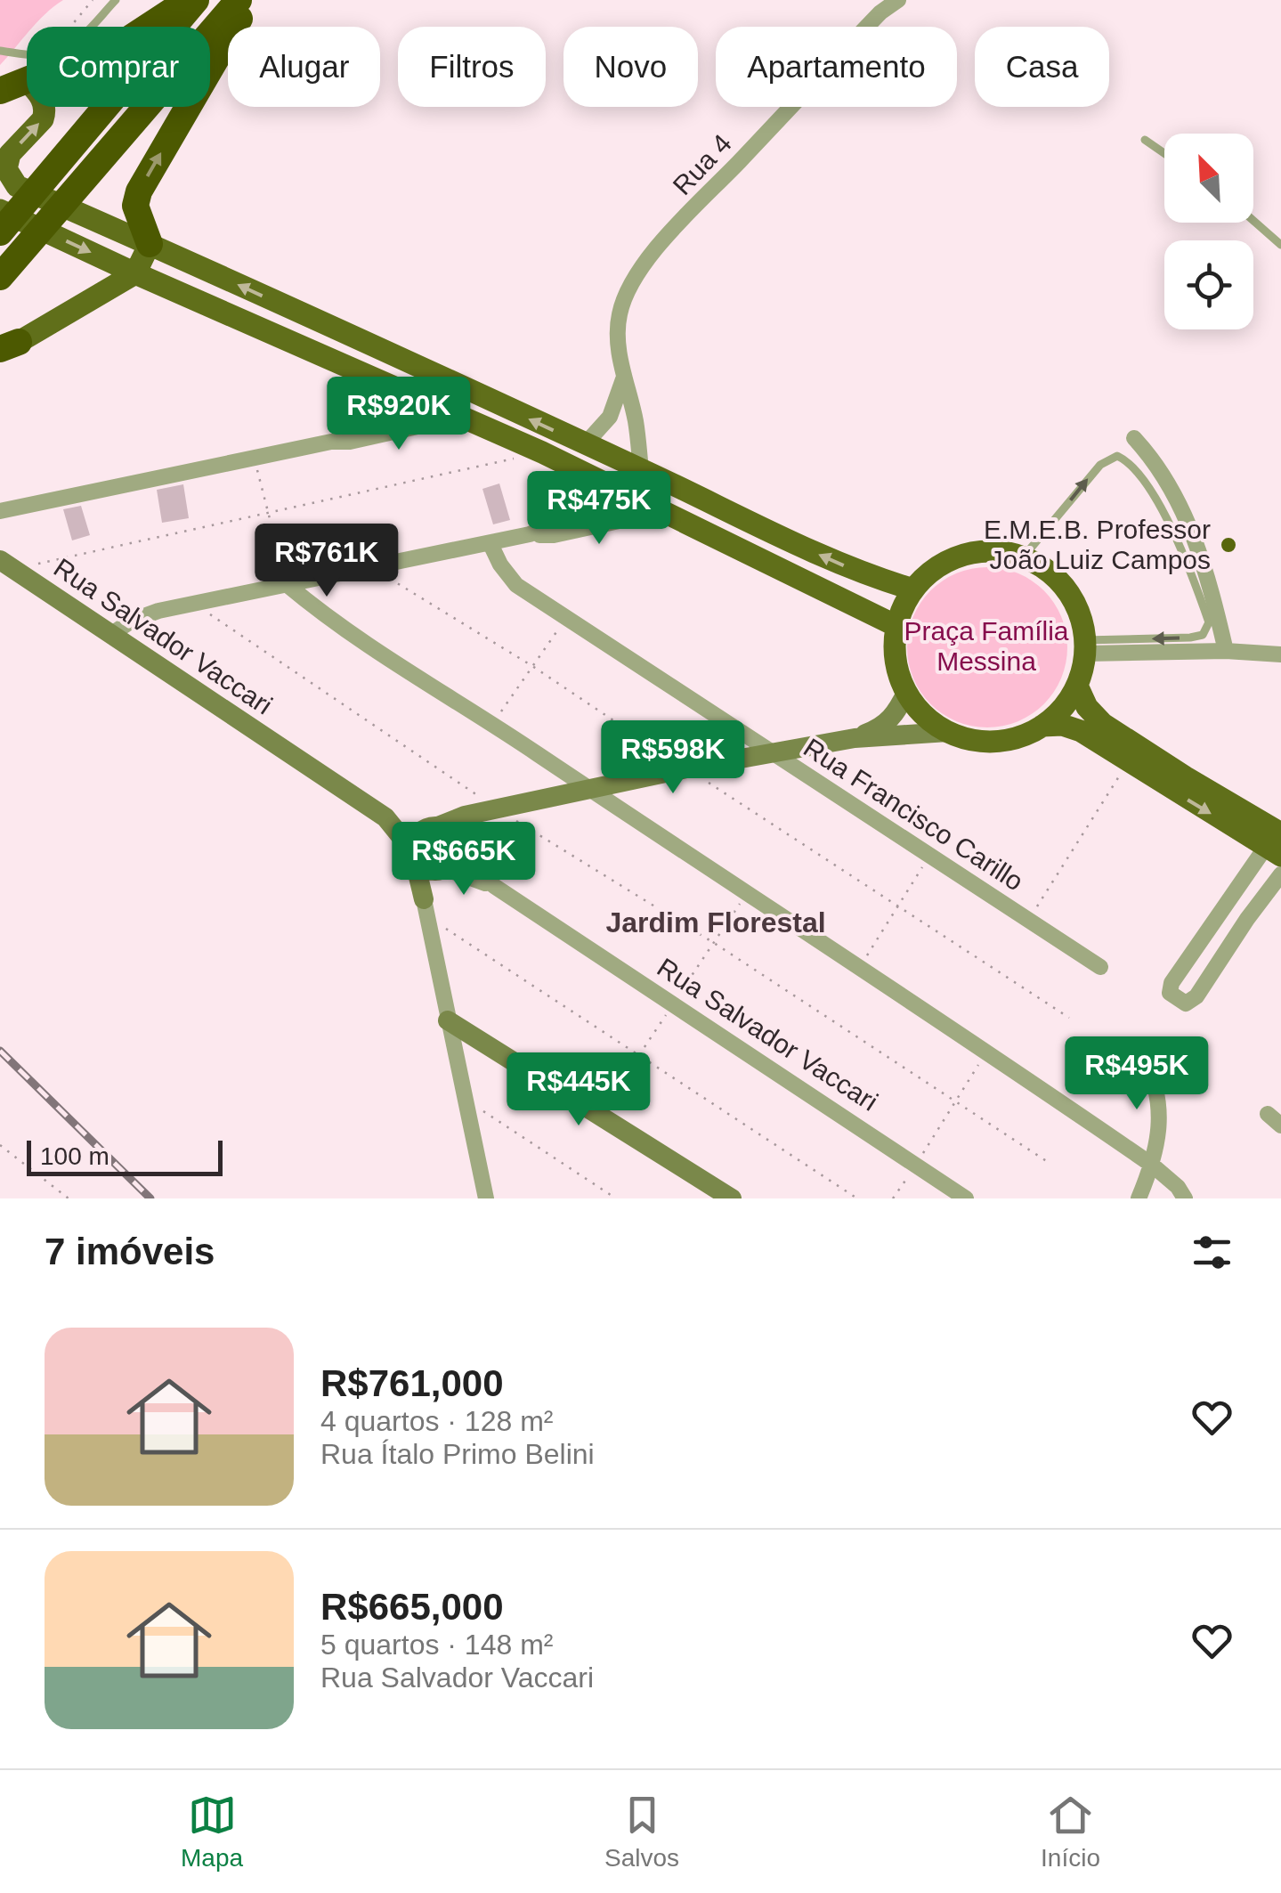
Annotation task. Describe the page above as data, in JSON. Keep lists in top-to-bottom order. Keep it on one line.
{"streets":{"street":["Rua 4","Rua Salvador Vaccari","Rua Francisco Carillo"]},"districts":["Jardim Florestal"],"parks":["Praça Família Messina"],"places":["E.M.E.B. Professor João Luiz Campos"],"scale_bar":"100 m","north":"top left","page":{"chip":["Comprar","Alugar","Filtros","Novo","Apartamento","Casa"],"price":["R$920K","R$475K","R$761K","R$598K","R$665K","R$495K","R$445K"],"scale":"100 m","heading":"7 imóveis","list":[{"name":"R$761,000","note":"4 quartos · 128 m² · Rua Ítalo Primo Belini"},{"name":"R$665,000","note":"5 quartos · 148 m² · Rua Salvador Vaccari"}],"tabs":["Mapa","Salvos","Início"]}}
